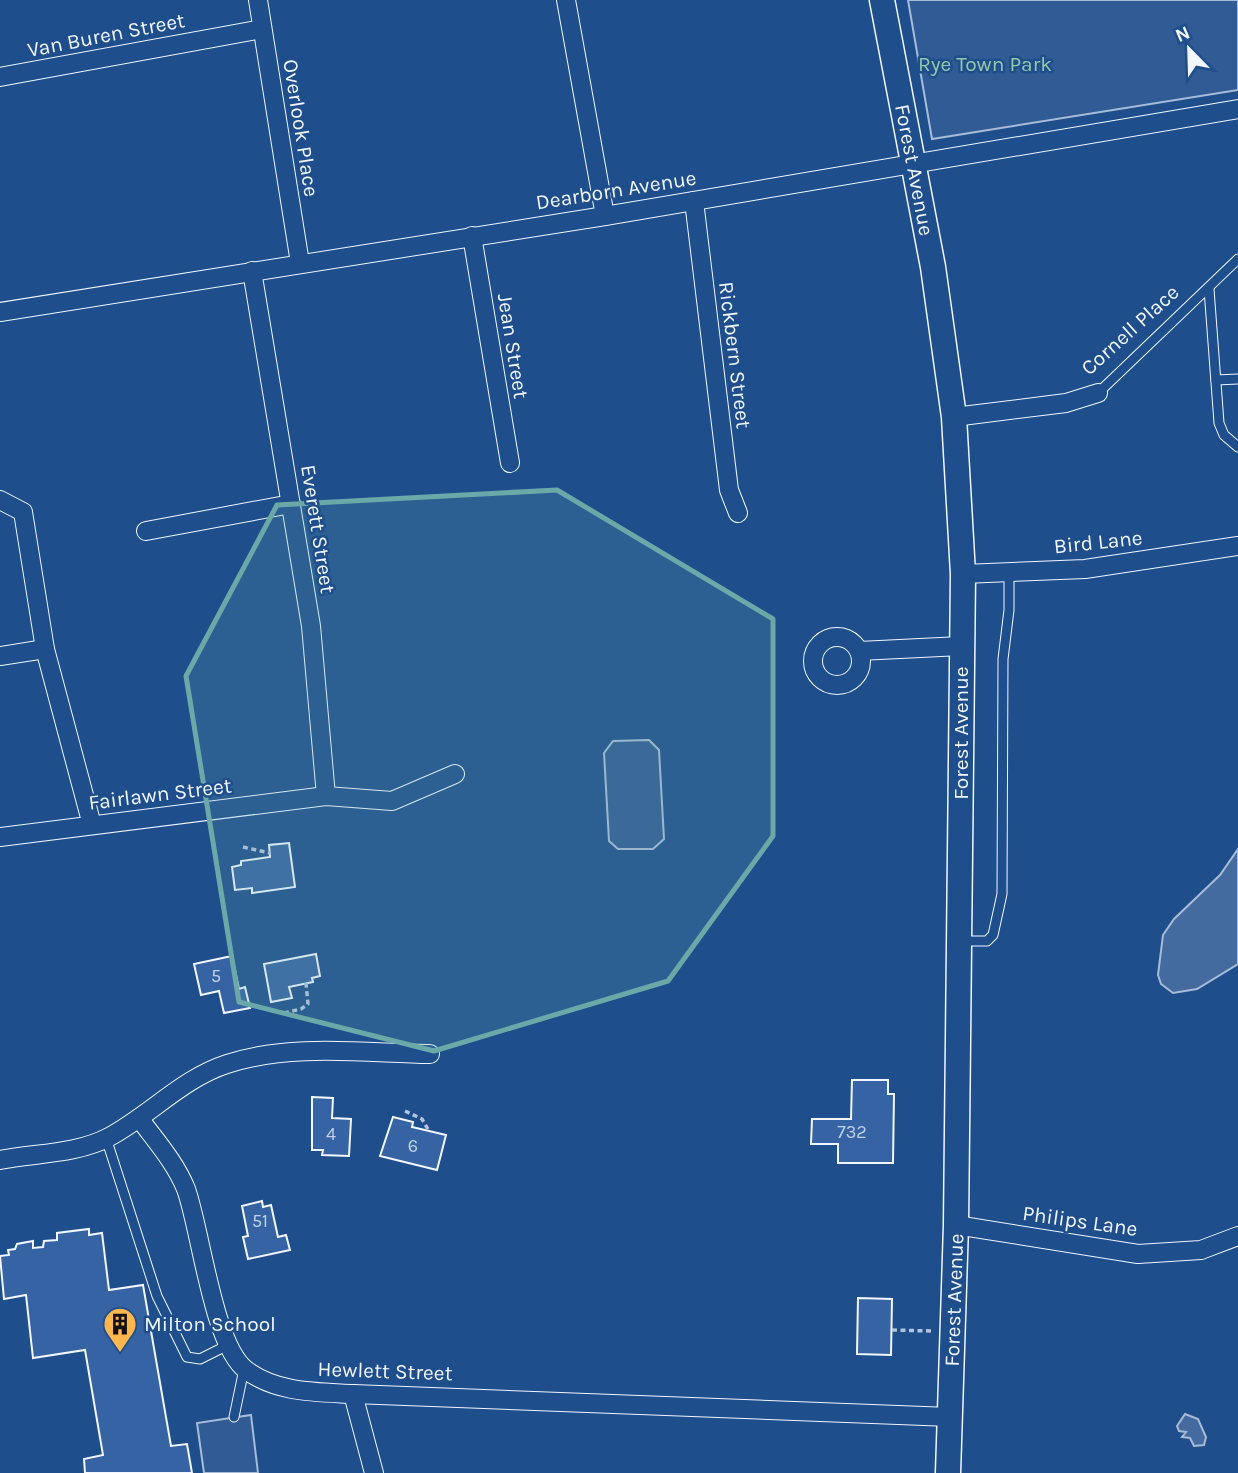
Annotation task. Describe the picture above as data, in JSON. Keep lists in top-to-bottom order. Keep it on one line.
{"streets":{"street":["Van Buren Street","Overlook Place","Forest Avenue","Dearborn Avenue","Cornell Place","Jean Street","Rickbern Street","Everett Street","Bird Lane","Fairlawn Street","Philips Lane","Hewlett Street"]},"crossings":[["Van Buren Street","Overlook Place"],["Overlook Place","Dearborn Avenue"],["Forest Avenue","Dearborn Avenue"],["Forest Avenue","Cornell Place"],["Forest Avenue","Bird Lane"],["Forest Avenue","Philips Lane"],["Forest Avenue","Hewlett Street"],["Dearborn Avenue","Jean Street"],["Dearborn Avenue","Rickbern Street"],["Dearborn Avenue","Everett Street"],["Everett Street","Fairlawn Street"]],"parks":["Rye Town Park"],"places":{"building":["Milton School"]},"house_numbers":["5","732","4","6","51"],"north":"top left"}
